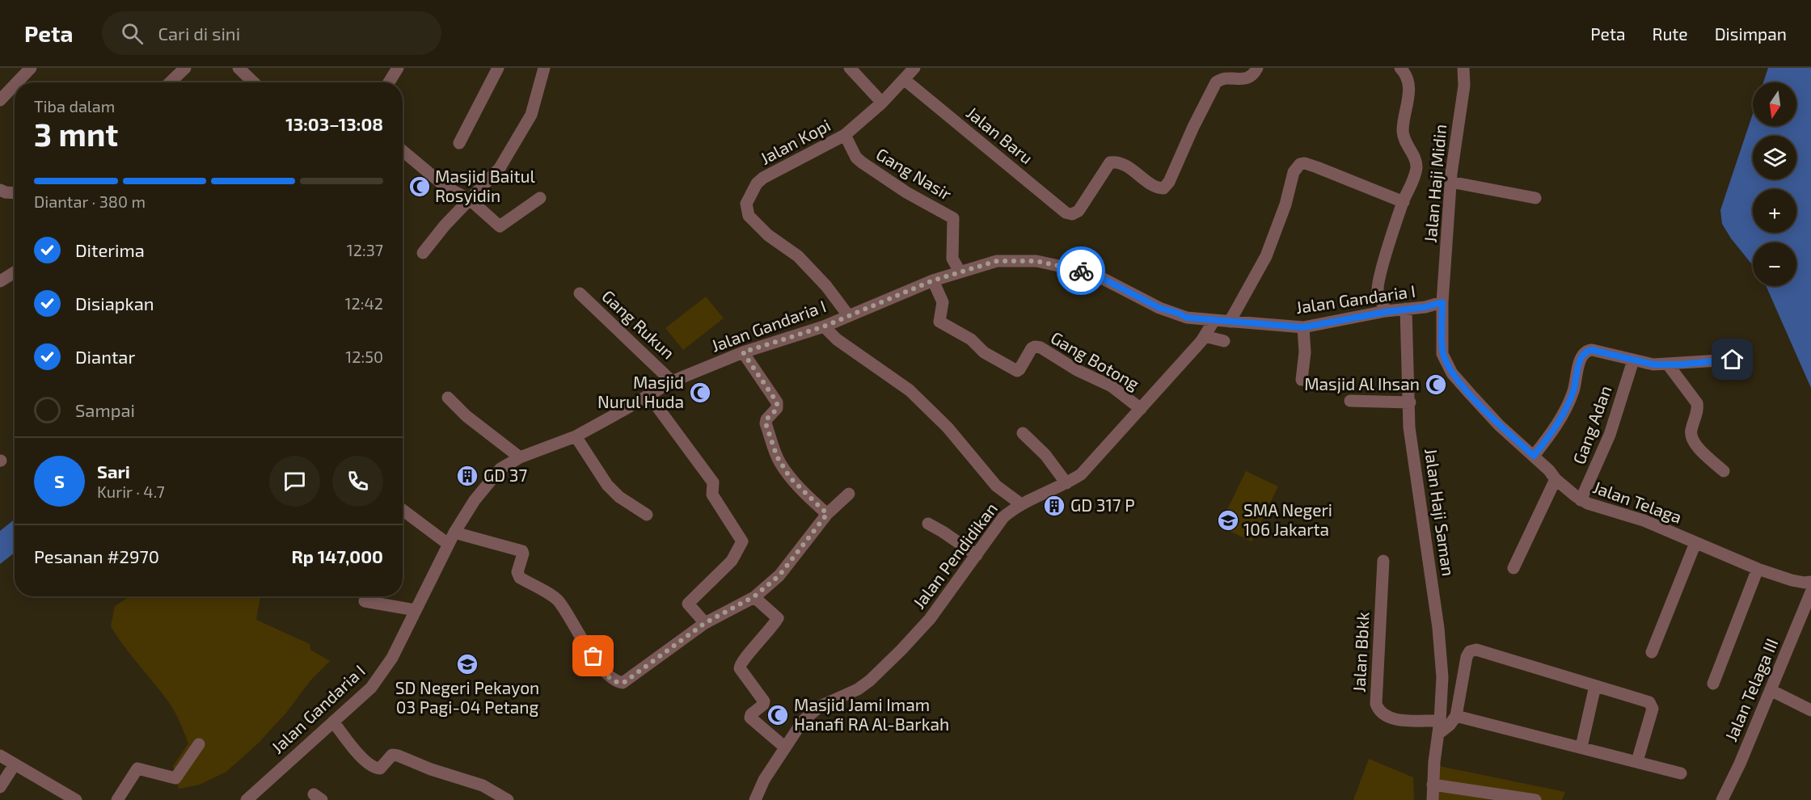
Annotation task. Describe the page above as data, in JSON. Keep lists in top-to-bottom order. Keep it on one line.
{"streets":{"street":["Jalan Baru","Jalan Kopi","Gang Nasir","Jalan Haji Midin","Jalan Gandaria I","Gang Rukun","Gang Botong","Gang Adan","Jalan Telaga","Jalan Haji Saman","Jalan Pendidikan","Jalan Bbkk","Jalan Telaga III"]},"crossings":[["Jalan Baru","Jalan Kopi"],["Jalan Kopi","Gang Nasir"],["Jalan Kopi","Jalan Gandaria I"],["Gang Nasir","Jalan Gandaria I"],["Jalan Haji Midin","Jalan Gandaria I"],["Jalan Haji Midin","Jalan Telaga"],["Jalan Gandaria I","Gang Rukun"],["Jalan Gandaria I","Gang Botong"],["Jalan Gandaria I","Jalan Telaga"],["Jalan Gandaria I","Jalan Haji Saman"],["Jalan Gandaria I","Jalan Pendidikan"],["Gang Botong","Jalan Pendidikan"],["Gang Adan","Jalan Telaga"],["Jalan Haji Saman","Jalan Bbkk"]],"places":{"mosque":["Masjid Baitul Rosyidin","Masjid Al Ihsan","Masjid Nurul Huda","Masjid Jami Imam Hanafi RA Al-Barkah"],"building":["GD 37","GD 317 P"],"school or university":["SMA Negeri 106 Jakarta","SD Negeri Pekayon 03 Pagi-04 Petang"]},"north":"bottom","page":{"header":"Peta","search":"Cari di sini","nav":["Peta","Rute","Disimpan"],"map_buttons":["+","−"],"heading":["3 mnt","Tiba dalam","13:03–13:08"],"panel":["Sari","Kurir · 4.7","Pesanan #2970","Rp 147,000"],"bar":"Diantar · 380 m","list":[["Diterima","12:37"],["Disiapkan","12:42"],["Diantar","12:50"],"Sampai"],"round":"S"}}
